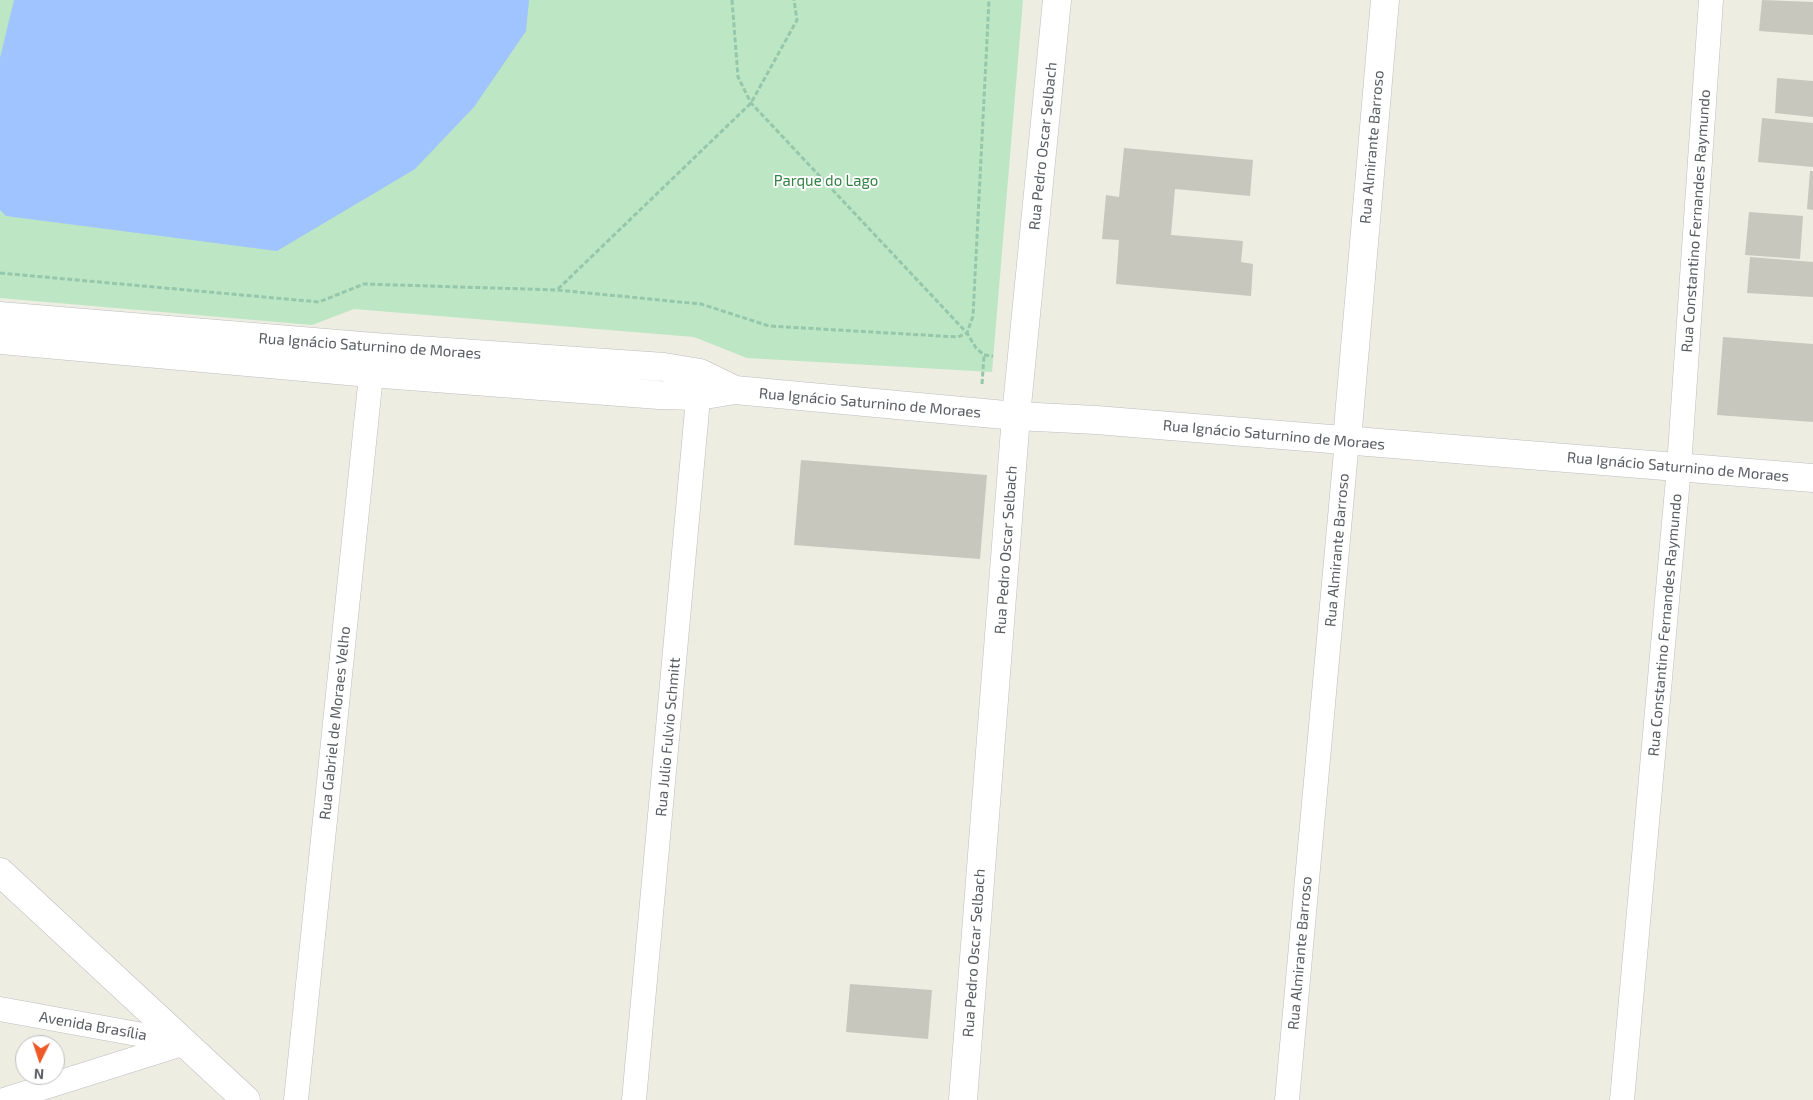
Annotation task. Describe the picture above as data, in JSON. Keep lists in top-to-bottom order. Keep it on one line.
{"streets":{"street":["Rua Pedro Oscar Selbach","Rua Almirante Barroso","Rua Constantino Fernandes Raymundo","Rua Ignácio Saturnino de Moraes","Rua Gabriel de Moraes Velho","Rua Julio Fulvio Schmitt","Avenida Brasília"]},"crossings":[["Rua Pedro Oscar Selbach","Rua Ignácio Saturnino de Moraes"],["Rua Almirante Barroso","Rua Ignácio Saturnino de Moraes"],["Rua Constantino Fernandes Raymundo","Rua Ignácio Saturnino de Moraes"],["Rua Ignácio Saturnino de Moraes","Rua Gabriel de Moraes Velho"],["Rua Ignácio Saturnino de Moraes","Rua Julio Fulvio Schmitt"]],"parks":["Parque do Lago"],"north":"bottom"}
